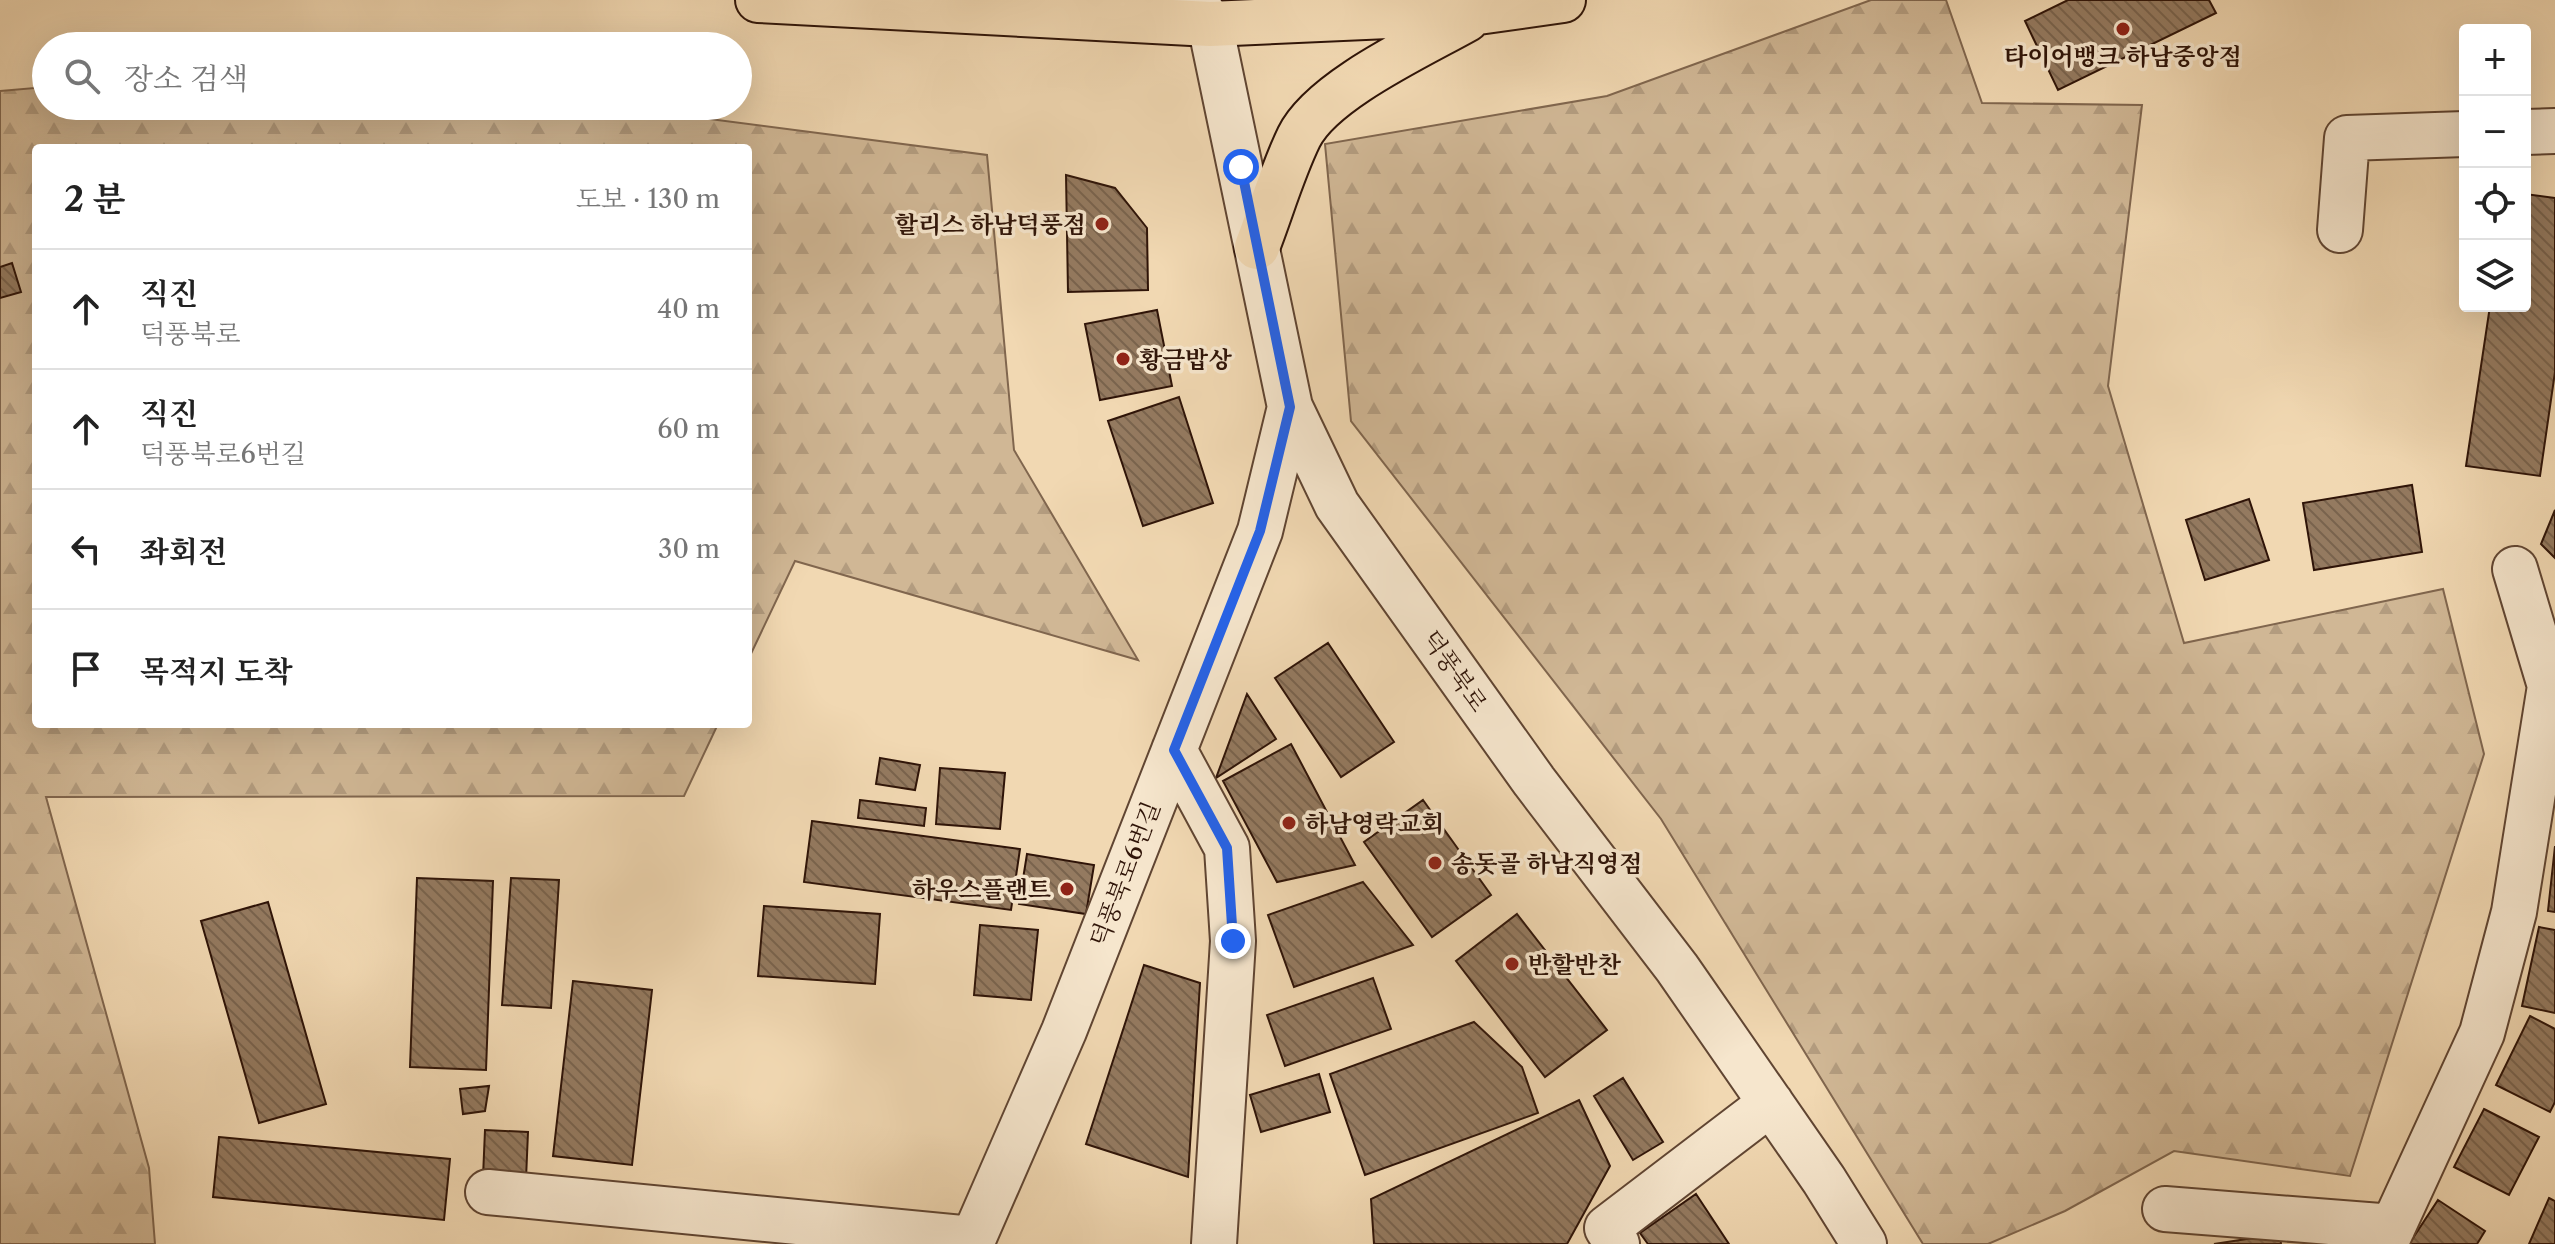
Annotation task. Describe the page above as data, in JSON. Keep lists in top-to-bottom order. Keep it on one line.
{"streets":{"street":["덕풍북로","덕풍북로6번길"]},"crossings":[["덕풍북로","덕풍북로6번길"]],"places":["타이어뱅크 하남중앙점","할리스 하남덕풍점","황금밥상","하남영락교회","송돗골 하남직영점","하우스플랜트","반할반찬"],"page":{"map_buttons":["+","−"],"search":"장소 검색","heading":["2 분","도보 · 130 m"],"list":[["직진","덕풍북로","40 m"],["직진","덕풍북로6번길","60 m"],["좌회전","30 m"],"목적지 도착"]}}
